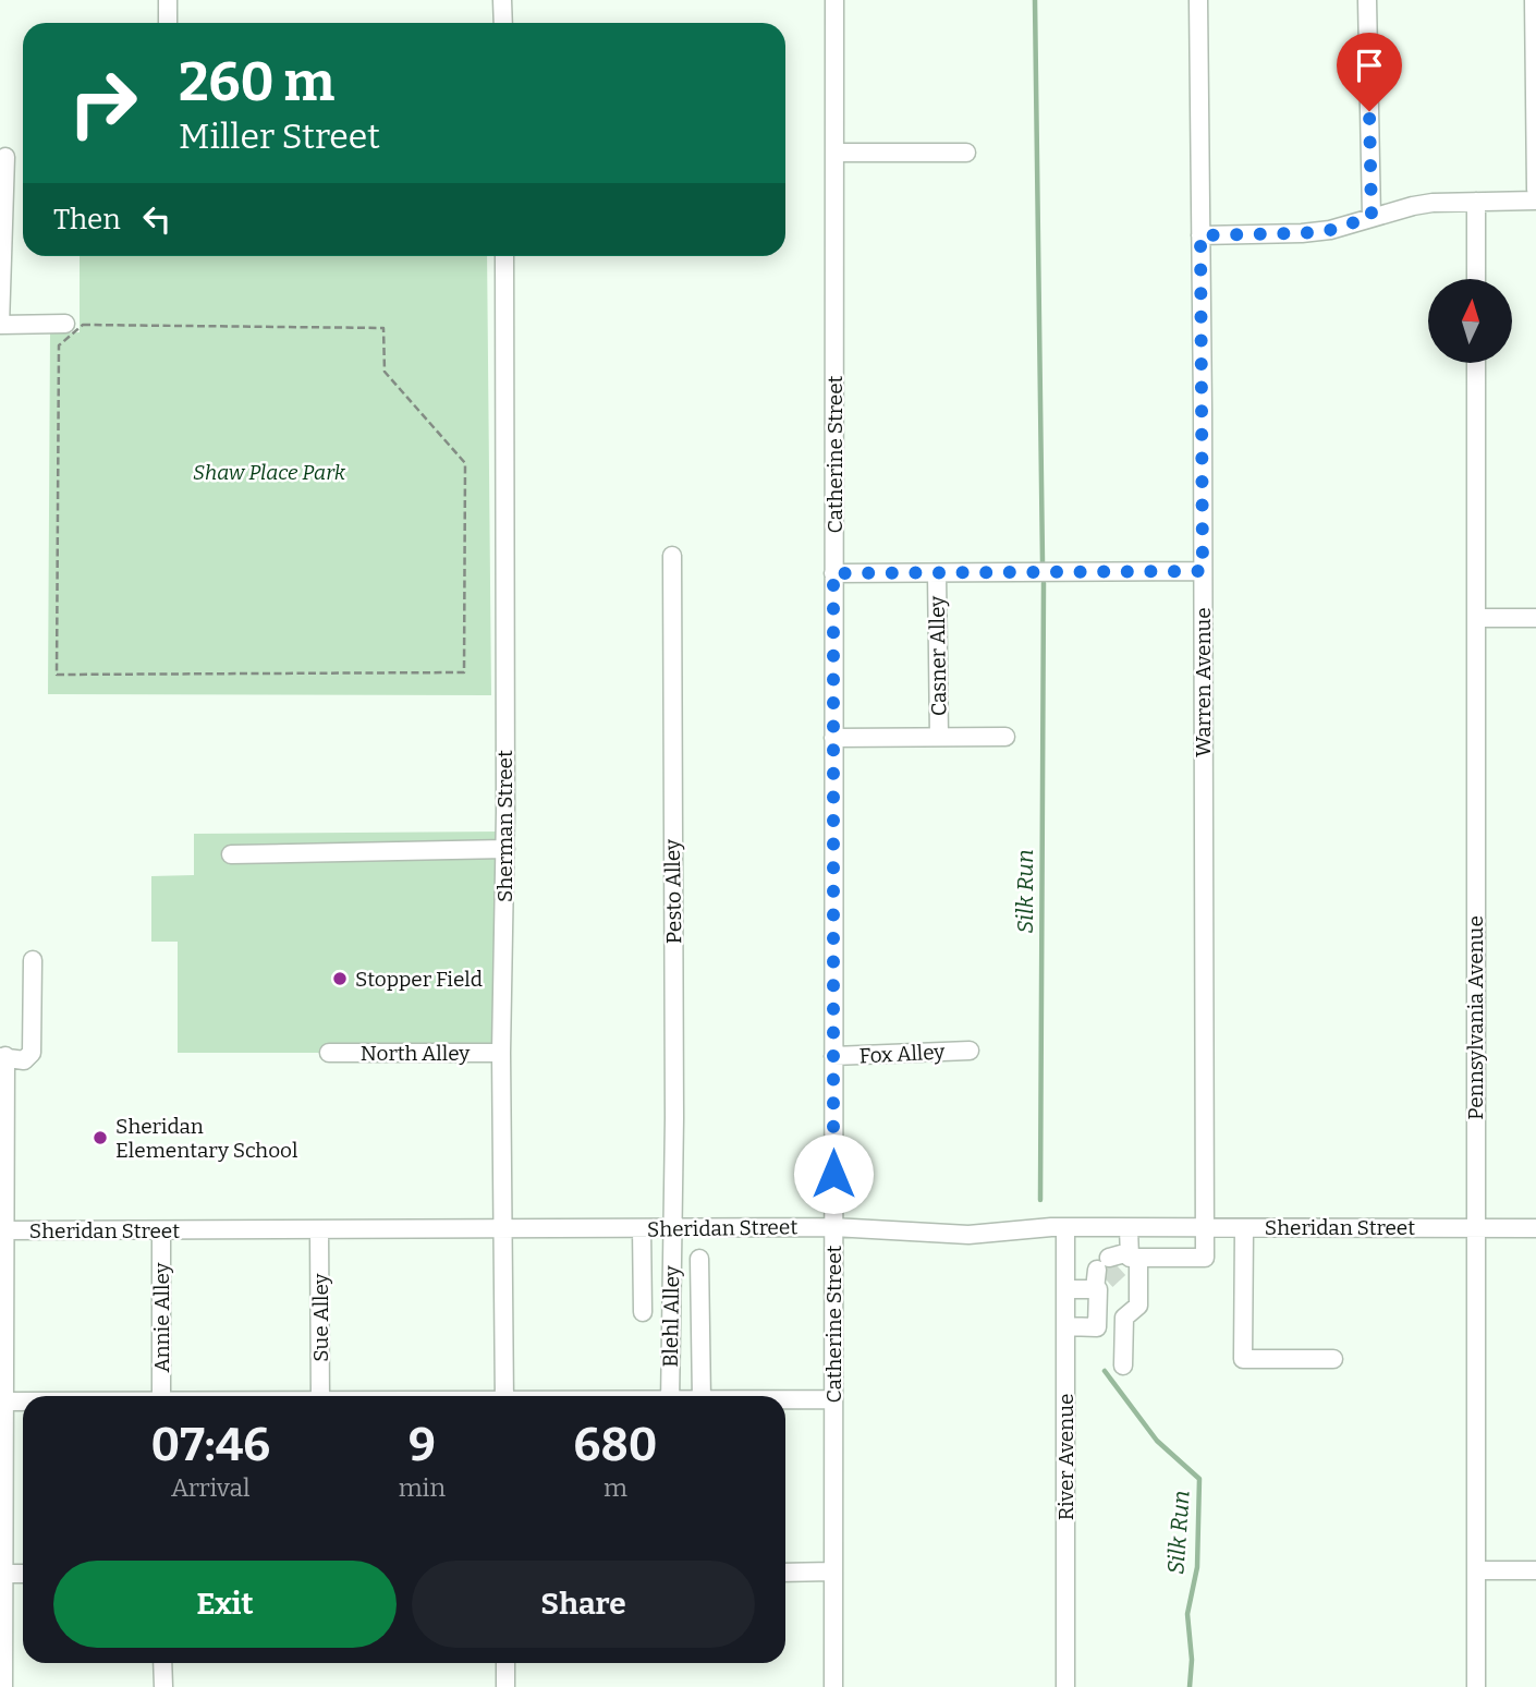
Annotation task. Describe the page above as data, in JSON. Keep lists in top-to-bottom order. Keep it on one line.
{"streets":{"street":["Catherine Street","Casner Alley","Warren Avenue","Sherman Street","Pesto Alley","Pennsylvania Avenue","North Alley","Fox Alley","Sheridan Street","Blehl Alley","Annie Alley","Sue Alley","River Avenue"]},"crossings":[["Catherine Street","Fox Alley"],["Catherine Street","Sheridan Street"],["Warren Avenue","Sheridan Street"],["Sherman Street","North Alley"],["Sherman Street","Sheridan Street"],["Pesto Alley","Sheridan Street"],["Pesto Alley","Blehl Alley"],["Pennsylvania Avenue","Sheridan Street"],["Sheridan Street","Blehl Alley"],["Sheridan Street","Annie Alley"],["Sheridan Street","Sue Alley"],["Sheridan Street","River Avenue"]],"water":["Silk Run"],"parks":["Shaw Place Park"],"places":["Stopper Field","Sheridan Elementary School"],"north":"top","page":{"turn":["260 m","Miller Street"],"then":"Then","eta":["07:46","Arrival","9","min","680","m"],"buttons":["Exit","Share"]}}
